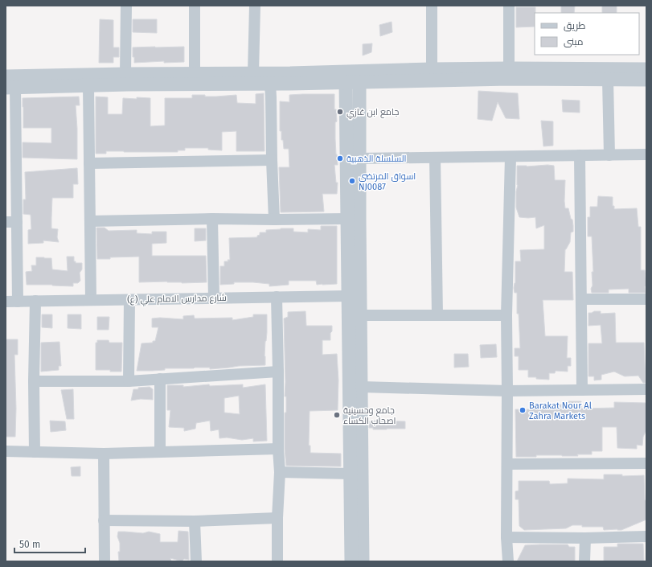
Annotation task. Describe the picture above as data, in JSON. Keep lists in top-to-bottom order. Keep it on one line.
{"streets":{"street":["شارع مدارس الامام علي (ع)"]},"places":["جامع ابن غازي","السلسلة الذهبية","اسواق المرتضى NJ0087","Barakat Nour Al Zahra Markets","جامع وحسينية اصحاب الكساء"],"legend":["طريق","مبنى"],"scale_bar":"50 m"}
